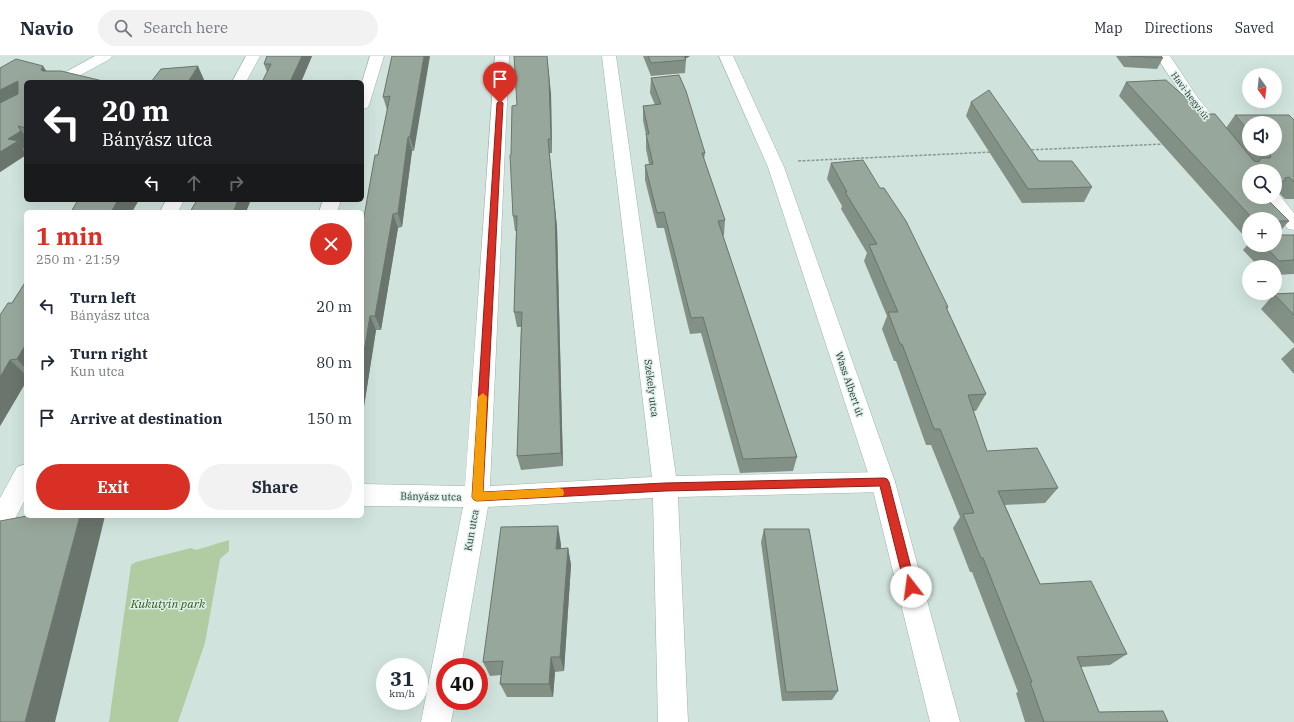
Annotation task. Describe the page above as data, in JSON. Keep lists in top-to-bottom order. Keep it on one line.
{"streets":{"street":["Havi-hegyi út","Wass Albert út","Székely utca","Bányász utca","Kun utca"]},"crossings":[["Wass Albert út","Bányász utca"],["Székely utca","Bányász utca"],["Bányász utca","Kun utca"]],"parks":["Kukutyin park"],"north":"bottom","page":{"header":"Navio","search":"Search here","nav":["Map","Directions","Saved"],"map_buttons":["+","−"],"turn":["20 m","Bányász utca"],"heading":["1 min","250 m · 21:59"],"list":[{"name":"Turn left","note":"Bányász utca","value":"20 m"},{"name":"Turn right","note":"Kun utca","value":"80 m"},{"name":"Arrive at destination","value":"150 m"}],"buttons":["Exit","Share"],"speed":"31 km/h","limit":"40"}}
